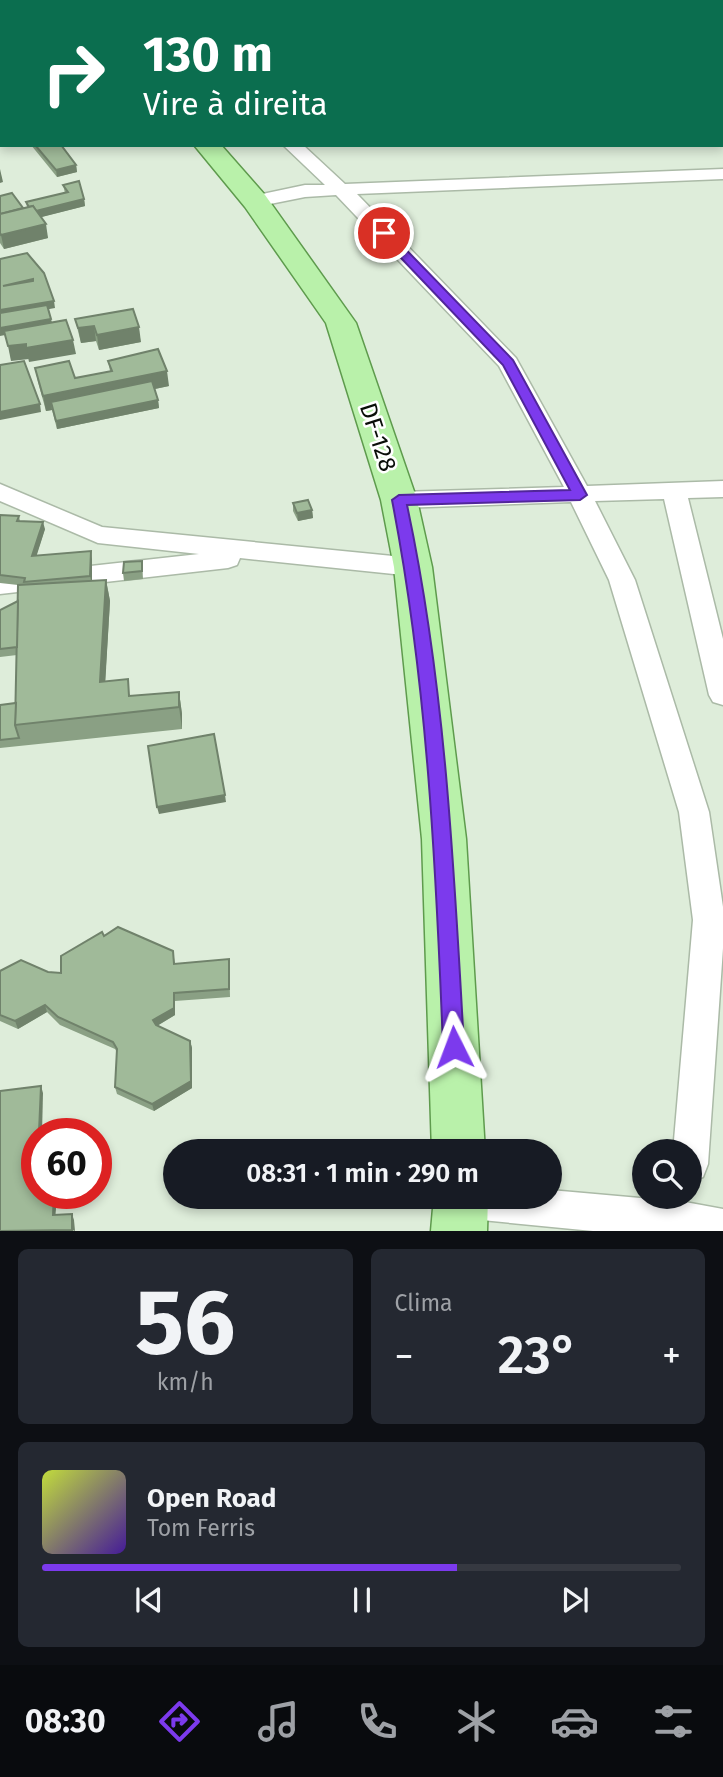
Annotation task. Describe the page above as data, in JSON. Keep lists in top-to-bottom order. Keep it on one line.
{"streets":{"main road":["DF-128"]},"page":{"turn":["130 m","Vire à direita"],"limit":"60","trip":"08:31 · 1 min · 290 m","tile":[["56","km/h"],"Clima"],"heat":["−","23°","+"],"song":["Open Road","Tom Ferris"],"tabs":"08:30"}}
